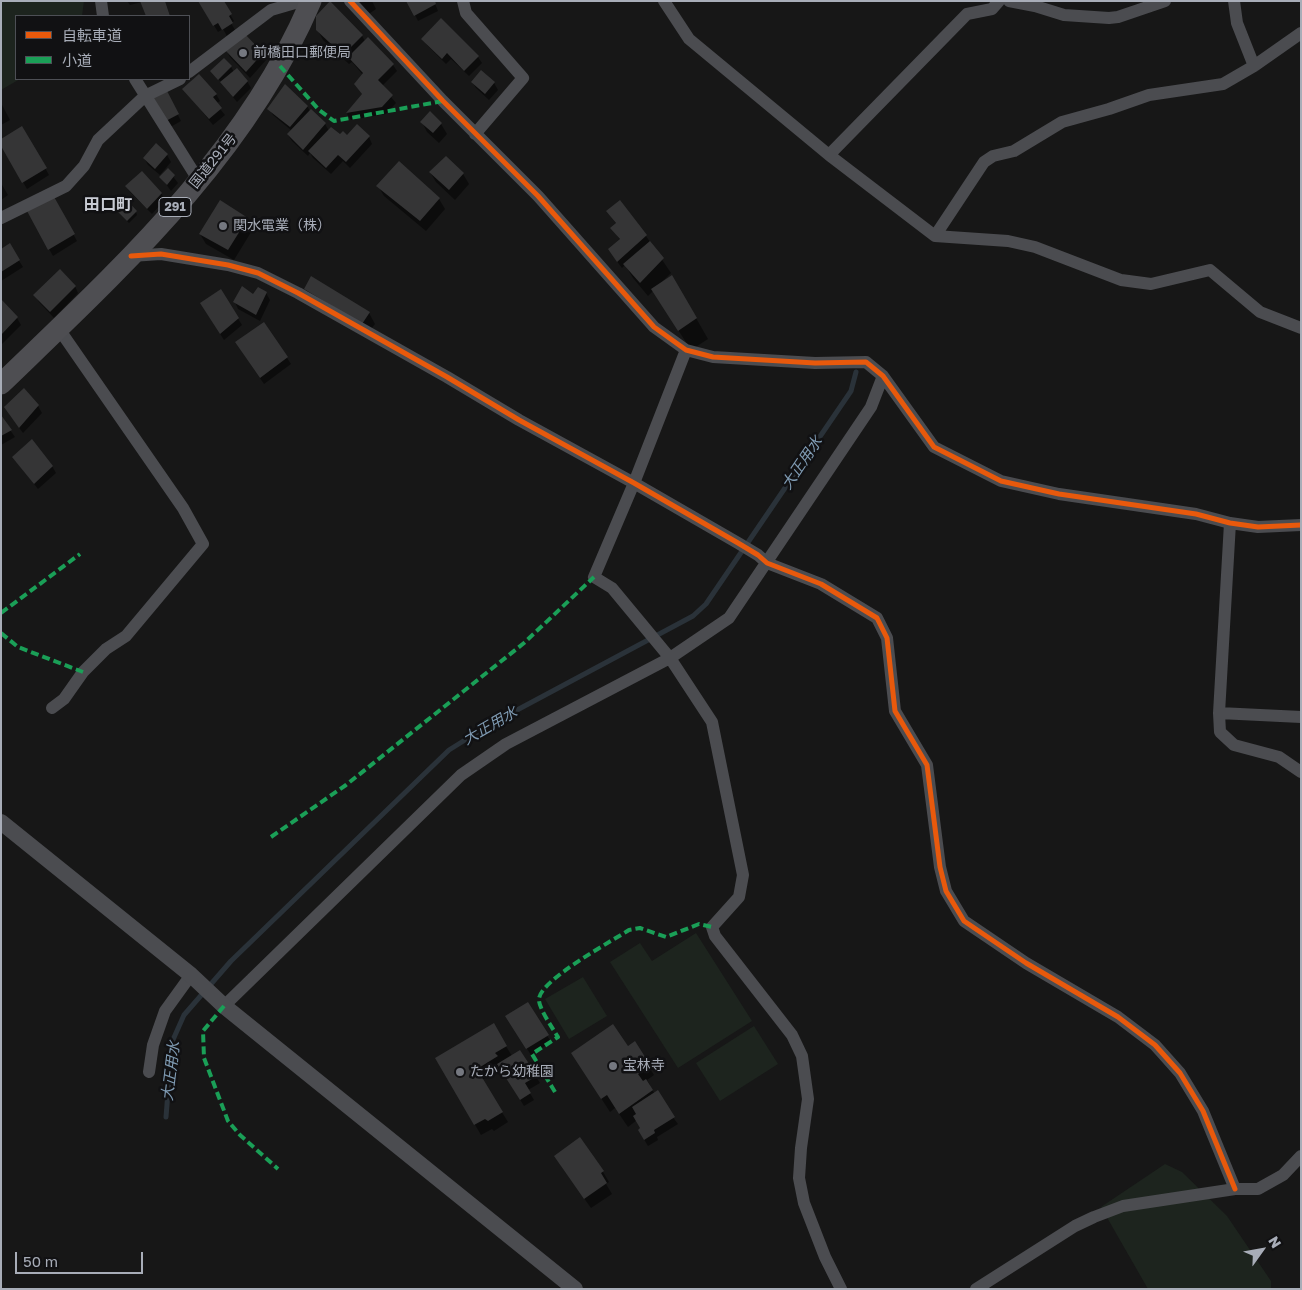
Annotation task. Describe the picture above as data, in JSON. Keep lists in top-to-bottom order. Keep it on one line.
{"streets":{"highway":["国道291号","291"]},"districts":["田口町"],"water":["大正用水"],"places":["前橋田口郵便局","関水電業（株）","宝林寺","たから幼稚園"],"legend":["自転車道","小道"],"scale_bar":"50 m","north":"top right"}
